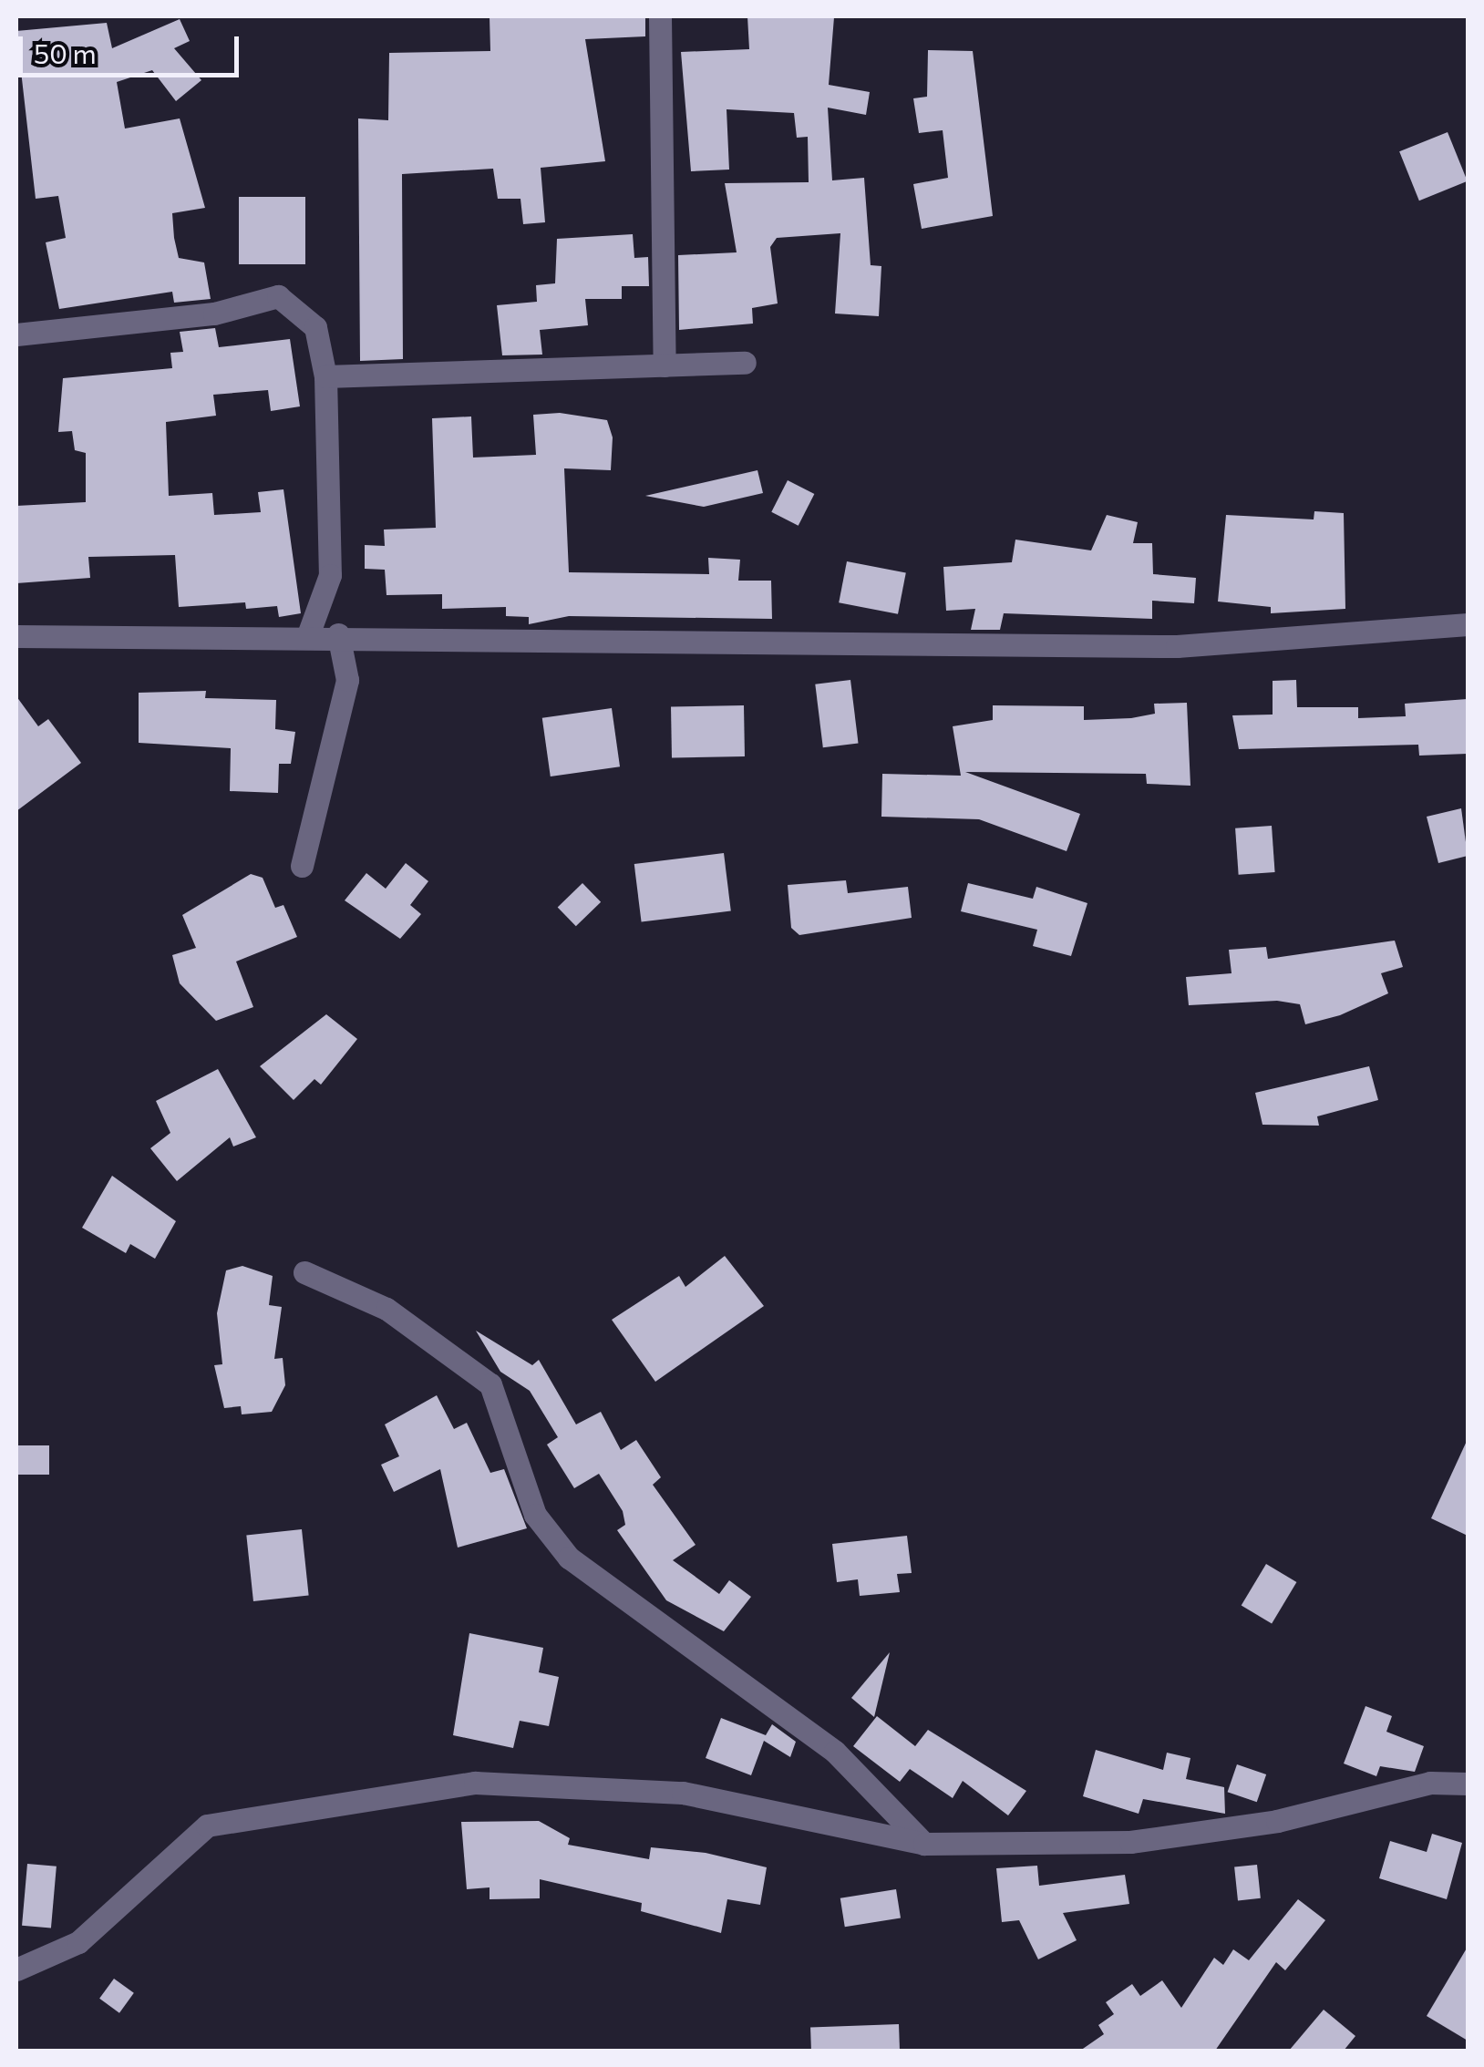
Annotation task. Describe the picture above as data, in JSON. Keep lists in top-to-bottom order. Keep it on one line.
{"scale_bar":"50 m"}
